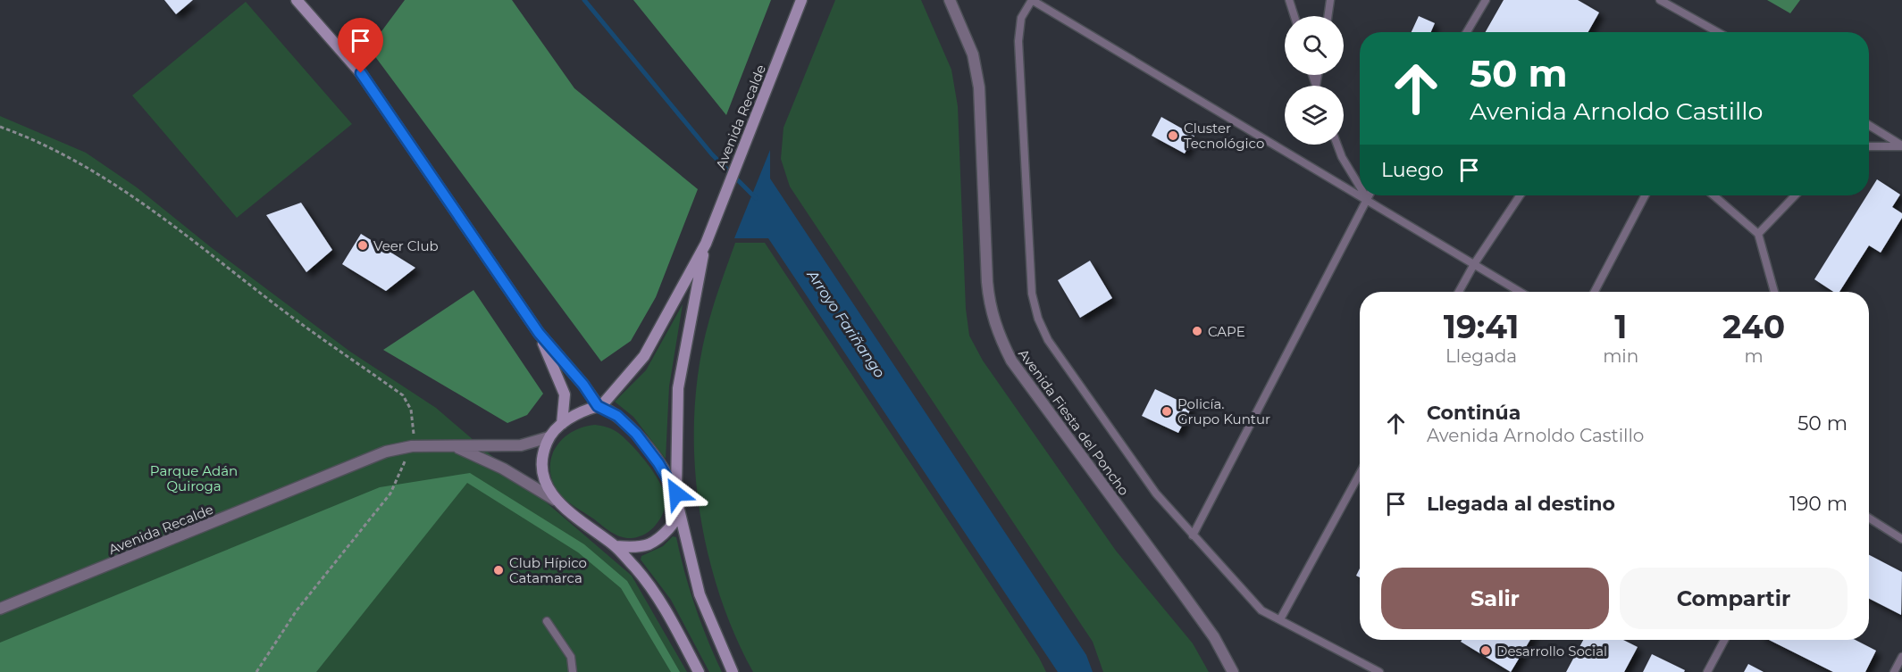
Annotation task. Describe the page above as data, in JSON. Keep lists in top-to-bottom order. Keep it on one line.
{"streets":{"main road":["Avenida Recalde"],"street":["Avenida Fiesta del Poncho"]},"water":["Arroyo Fariñango"],"parks":["Parque Adán Quiroga"],"places":["Cluster Tecnológico","Veer Club","CAPE","Policía. Grupo Kuntur","Club Hípico Catamarca","Desarrollo Social"],"page":{"turn":["50 m","Avenida Arnoldo Castillo"],"then":"Luego","eta":["19:41","Llegada","1","min","240","m"],"list":[{"name":"Continúa","note":"Avenida Arnoldo Castillo","value":"50 m"},{"name":"Llegada al destino","value":"190 m"}],"buttons":["Salir","Compartir"]}}
